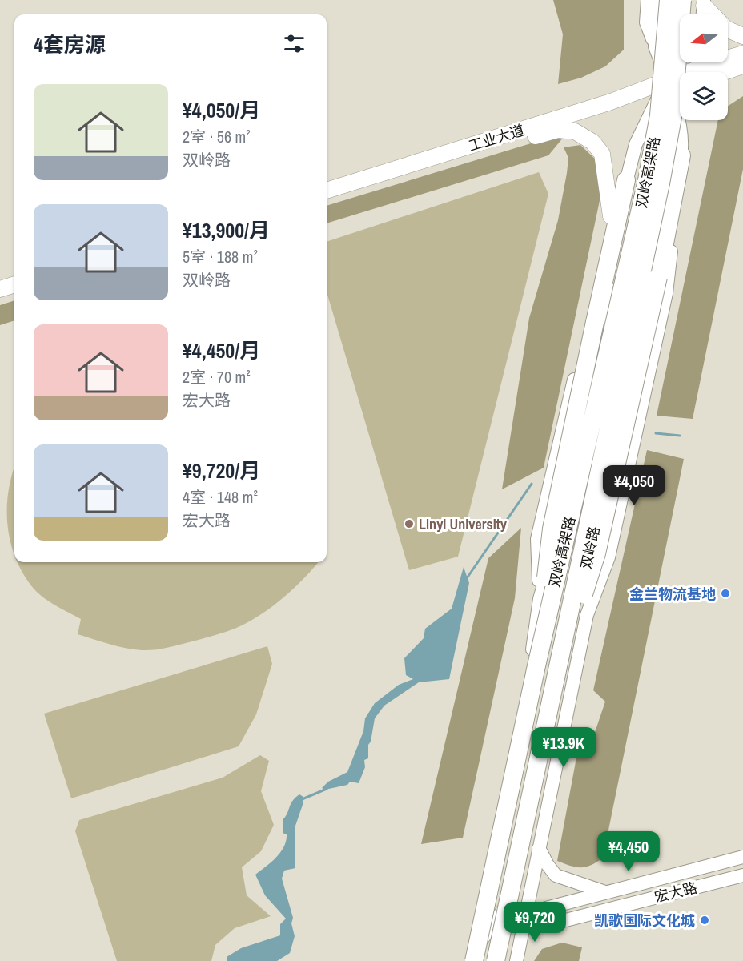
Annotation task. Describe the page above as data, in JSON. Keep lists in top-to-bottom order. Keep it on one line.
{"streets":{"highway":["双岭高架路"],"main road":["工业大道","双岭路","宏大路"]},"crossings":[["工业大道","双岭路"],["双岭路","宏大路"]],"places":["Linyi University","金兰物流基地","凯歌国际文化城"],"north":"left","page":{"heading":"4套房源","list":[{"name":"¥4,050/月","note":"2室 · 56 m² · 双岭路"},{"name":"¥13,900/月","note":"5室 · 188 m² · 双岭路"},{"name":"¥4,450/月","note":"2室 · 70 m² · 宏大路"},{"name":"¥9,720/月","note":"4室 · 148 m² · 宏大路"}],"price":["¥4,050","¥13.9K","¥4,450","¥9,720"]}}
